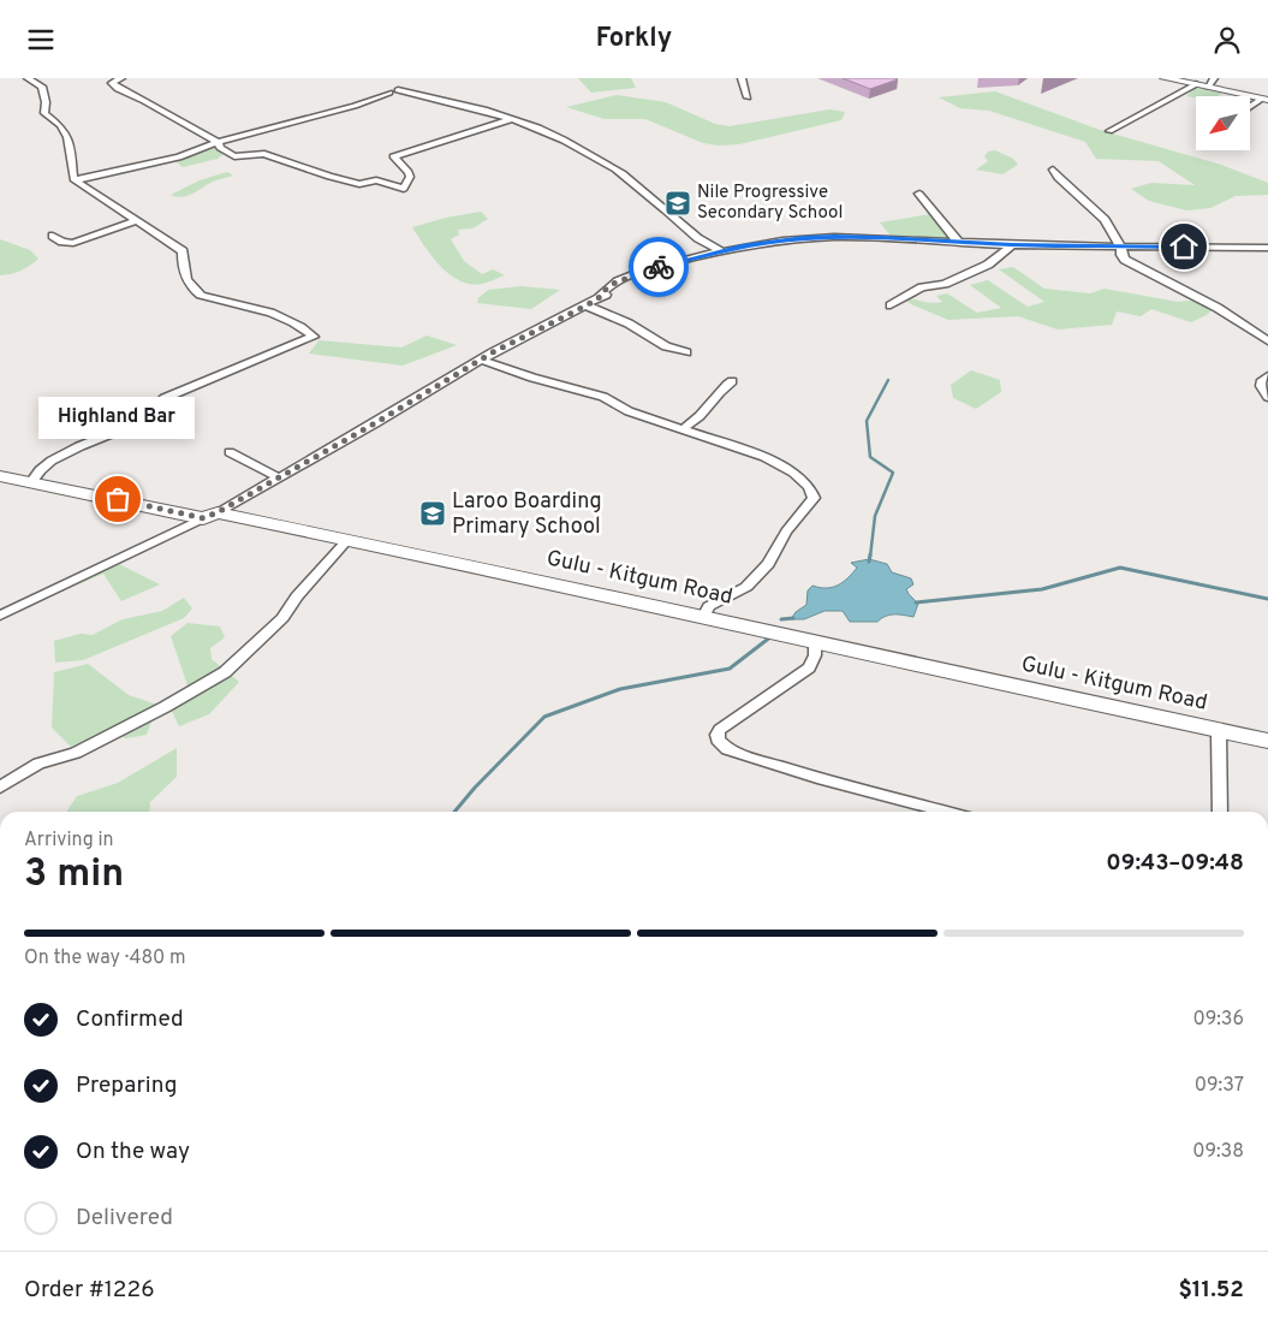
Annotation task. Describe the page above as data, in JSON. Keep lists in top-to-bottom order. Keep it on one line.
{"streets":{"main road":["Gulu - Kitgum Road"]},"places":{"school or university":["Nile Progressive Secondary School","Laroo Boarding Primary School"],"other":["Highland Bar"]},"north":"bottom left","page":{"header":"Forkly","bubble":"Highland Bar","heading":["3 min","Arriving in","09:43–09:48"],"panel":["Order #1226","$11.52"],"bar":"On the way · 480 m","list":[["Confirmed","09:36"],["Preparing","09:37"],["On the way","09:38"],"Delivered"]}}
